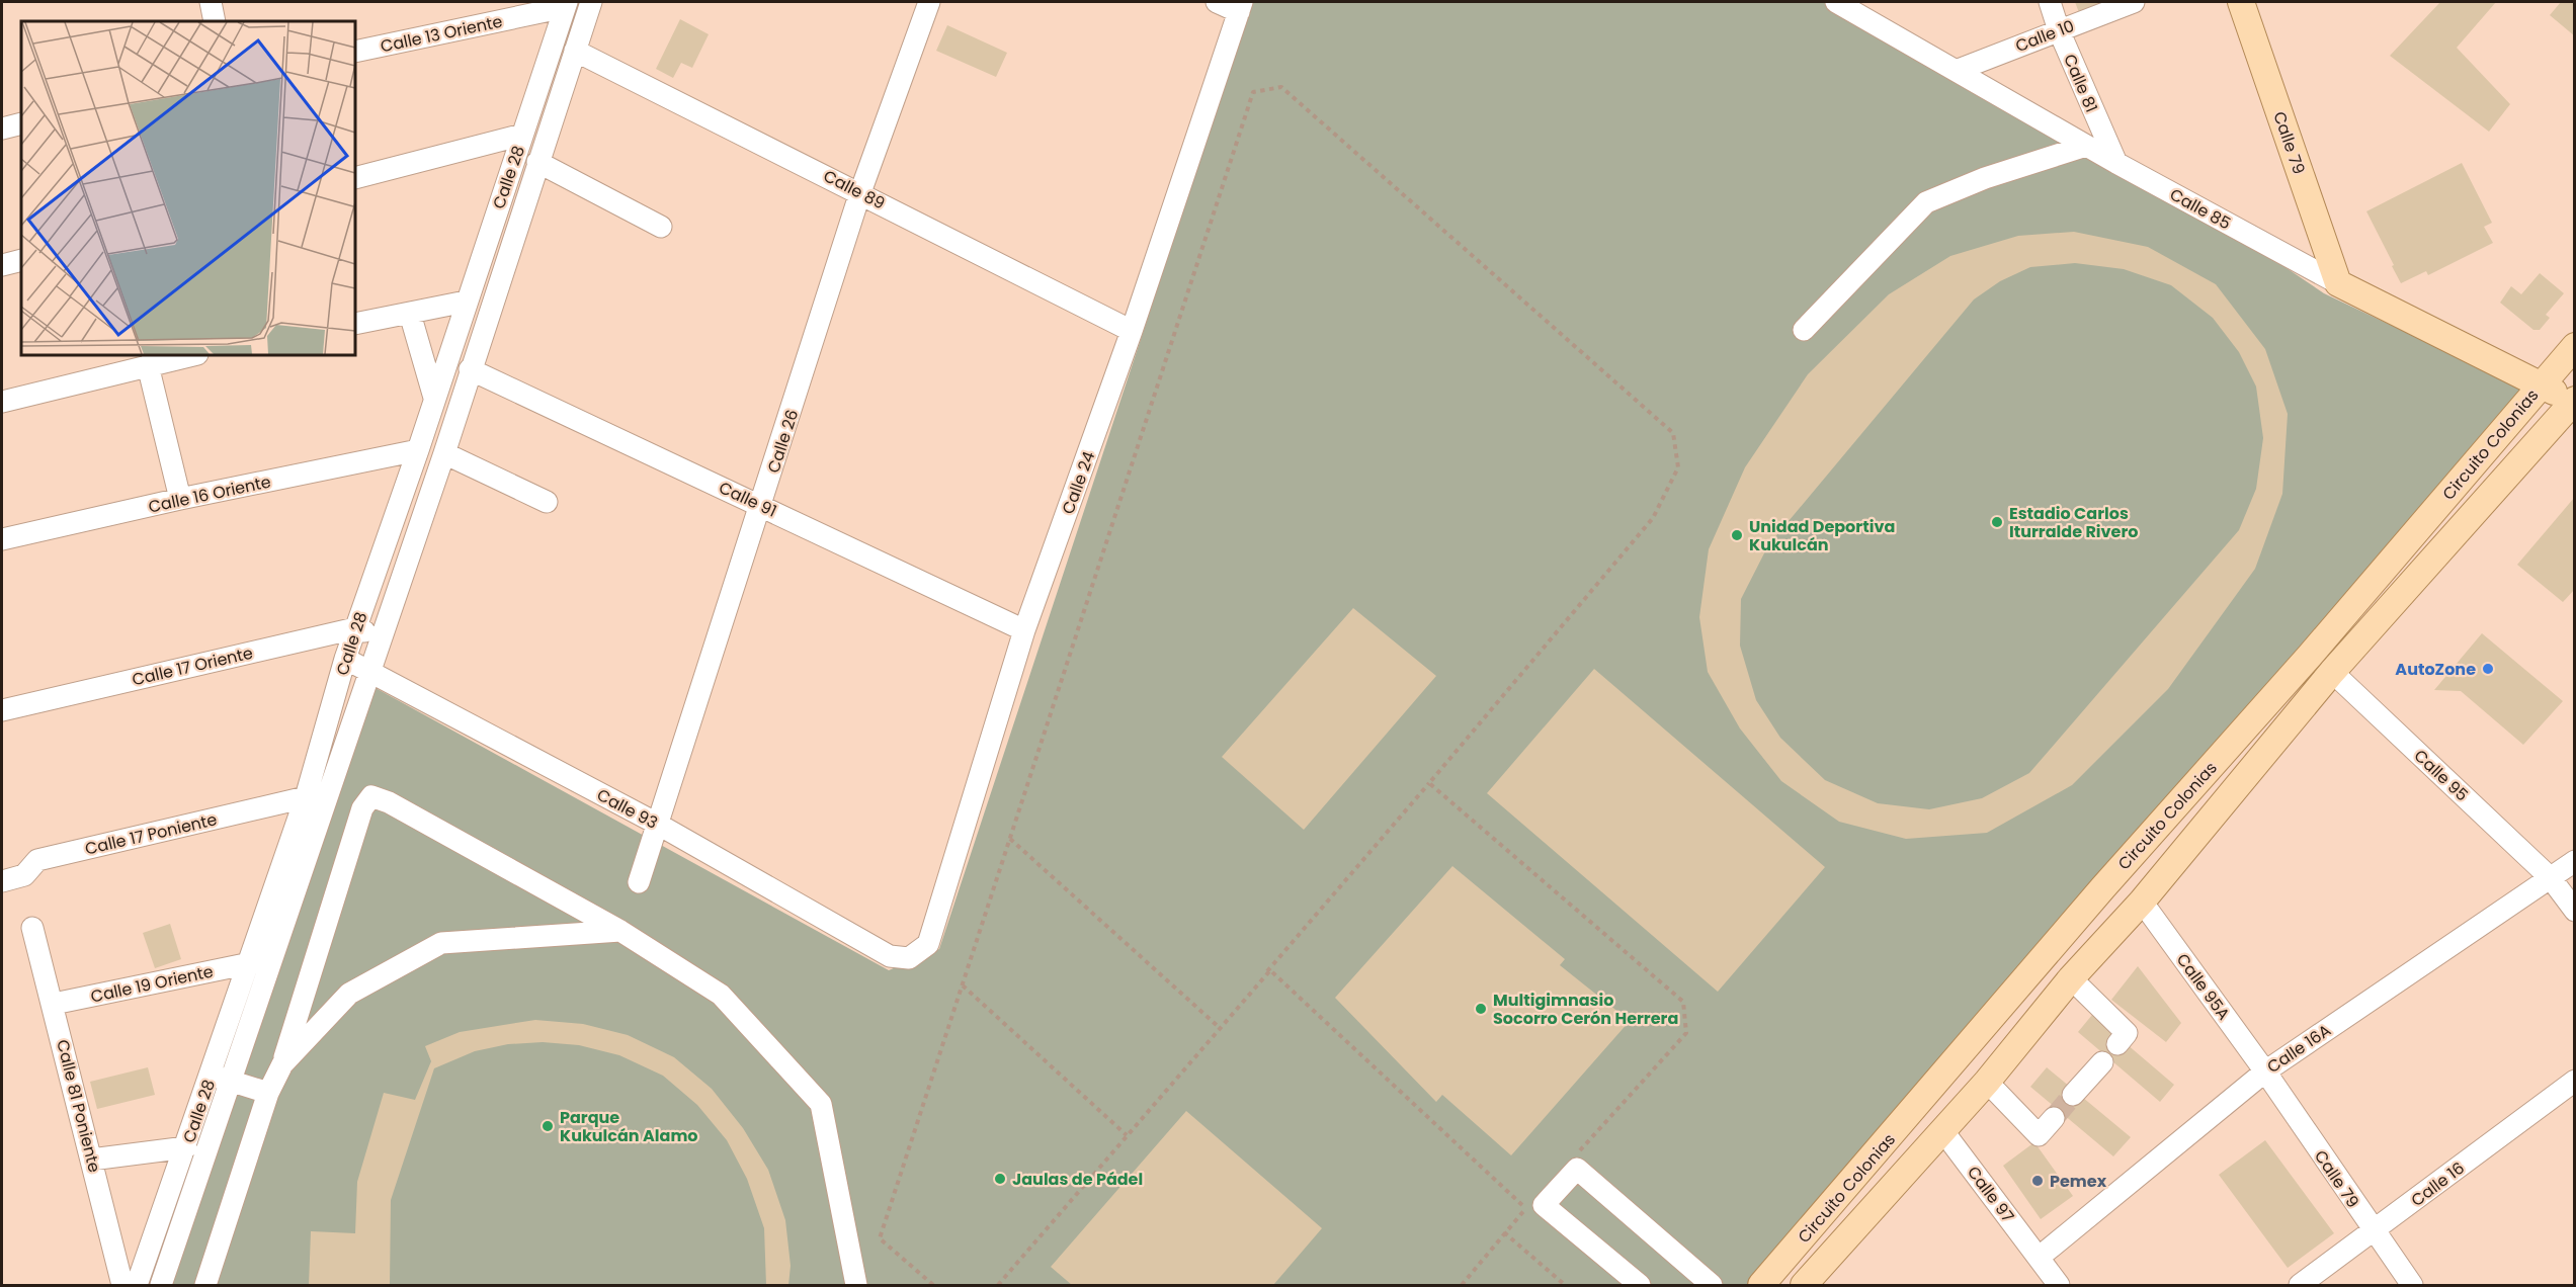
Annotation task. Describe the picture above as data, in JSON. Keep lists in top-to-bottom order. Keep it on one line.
{"streets":{"main road":["Calle 79","Calle 85","Circuito Colonias"],"street":["Calle 13 Oriente","Calle 10","Calle 81","Calle 28","Calle 89","Calle 26","Calle 24","Calle 16 Oriente","Calle 91","Calle 17 Oriente","Calle 95","Calle 93","Calle 17 Poniente","Calle 19 Oriente","Calle 95A","Calle 16A","Calle 81 Poniente","Calle 16","Calle 97"]},"crossings":[["Calle 13 Oriente","Calle 28"],["Calle 10","Calle 81"],["Calle 10","Calle 85"],["Calle 81","Calle 85"],["Calle 79","Calle 85"],["Calle 79","Calle 95A"],["Calle 79","Calle 16A"],["Calle 79","Calle 16"],["Calle 28","Calle 89"],["Calle 28","Calle 16 Oriente"],["Calle 28","Calle 91"],["Calle 28","Calle 17 Oriente"],["Calle 28","Calle 93"],["Calle 28","Calle 17 Poniente"],["Calle 28","Calle 19 Oriente"],["Calle 89","Calle 26"],["Calle 89","Calle 24"],["Calle 85","Circuito Colonias"],["Calle 26","Calle 91"],["Calle 26","Calle 93"],["Circuito Colonias","Calle 95"],["Circuito Colonias","Calle 95A"],["Circuito Colonias","Calle 97"],["Calle 24","Calle 91"],["Calle 24","Calle 93"],["Calle 95","Calle 16A"],["Calle 19 Oriente","Calle 81 Poniente"],["Calle 95A","Calle 16A"],["Calle 16A","Calle 97"]],"places":["Estadio Carlos Iturralde Rivero","Unidad Deportiva Kukulcán","AutoZone","Multigimnasio Socorro Cerón Herrera","Parque Kukulcán Alamo","Jaulas de Pádel","Pemex"]}
